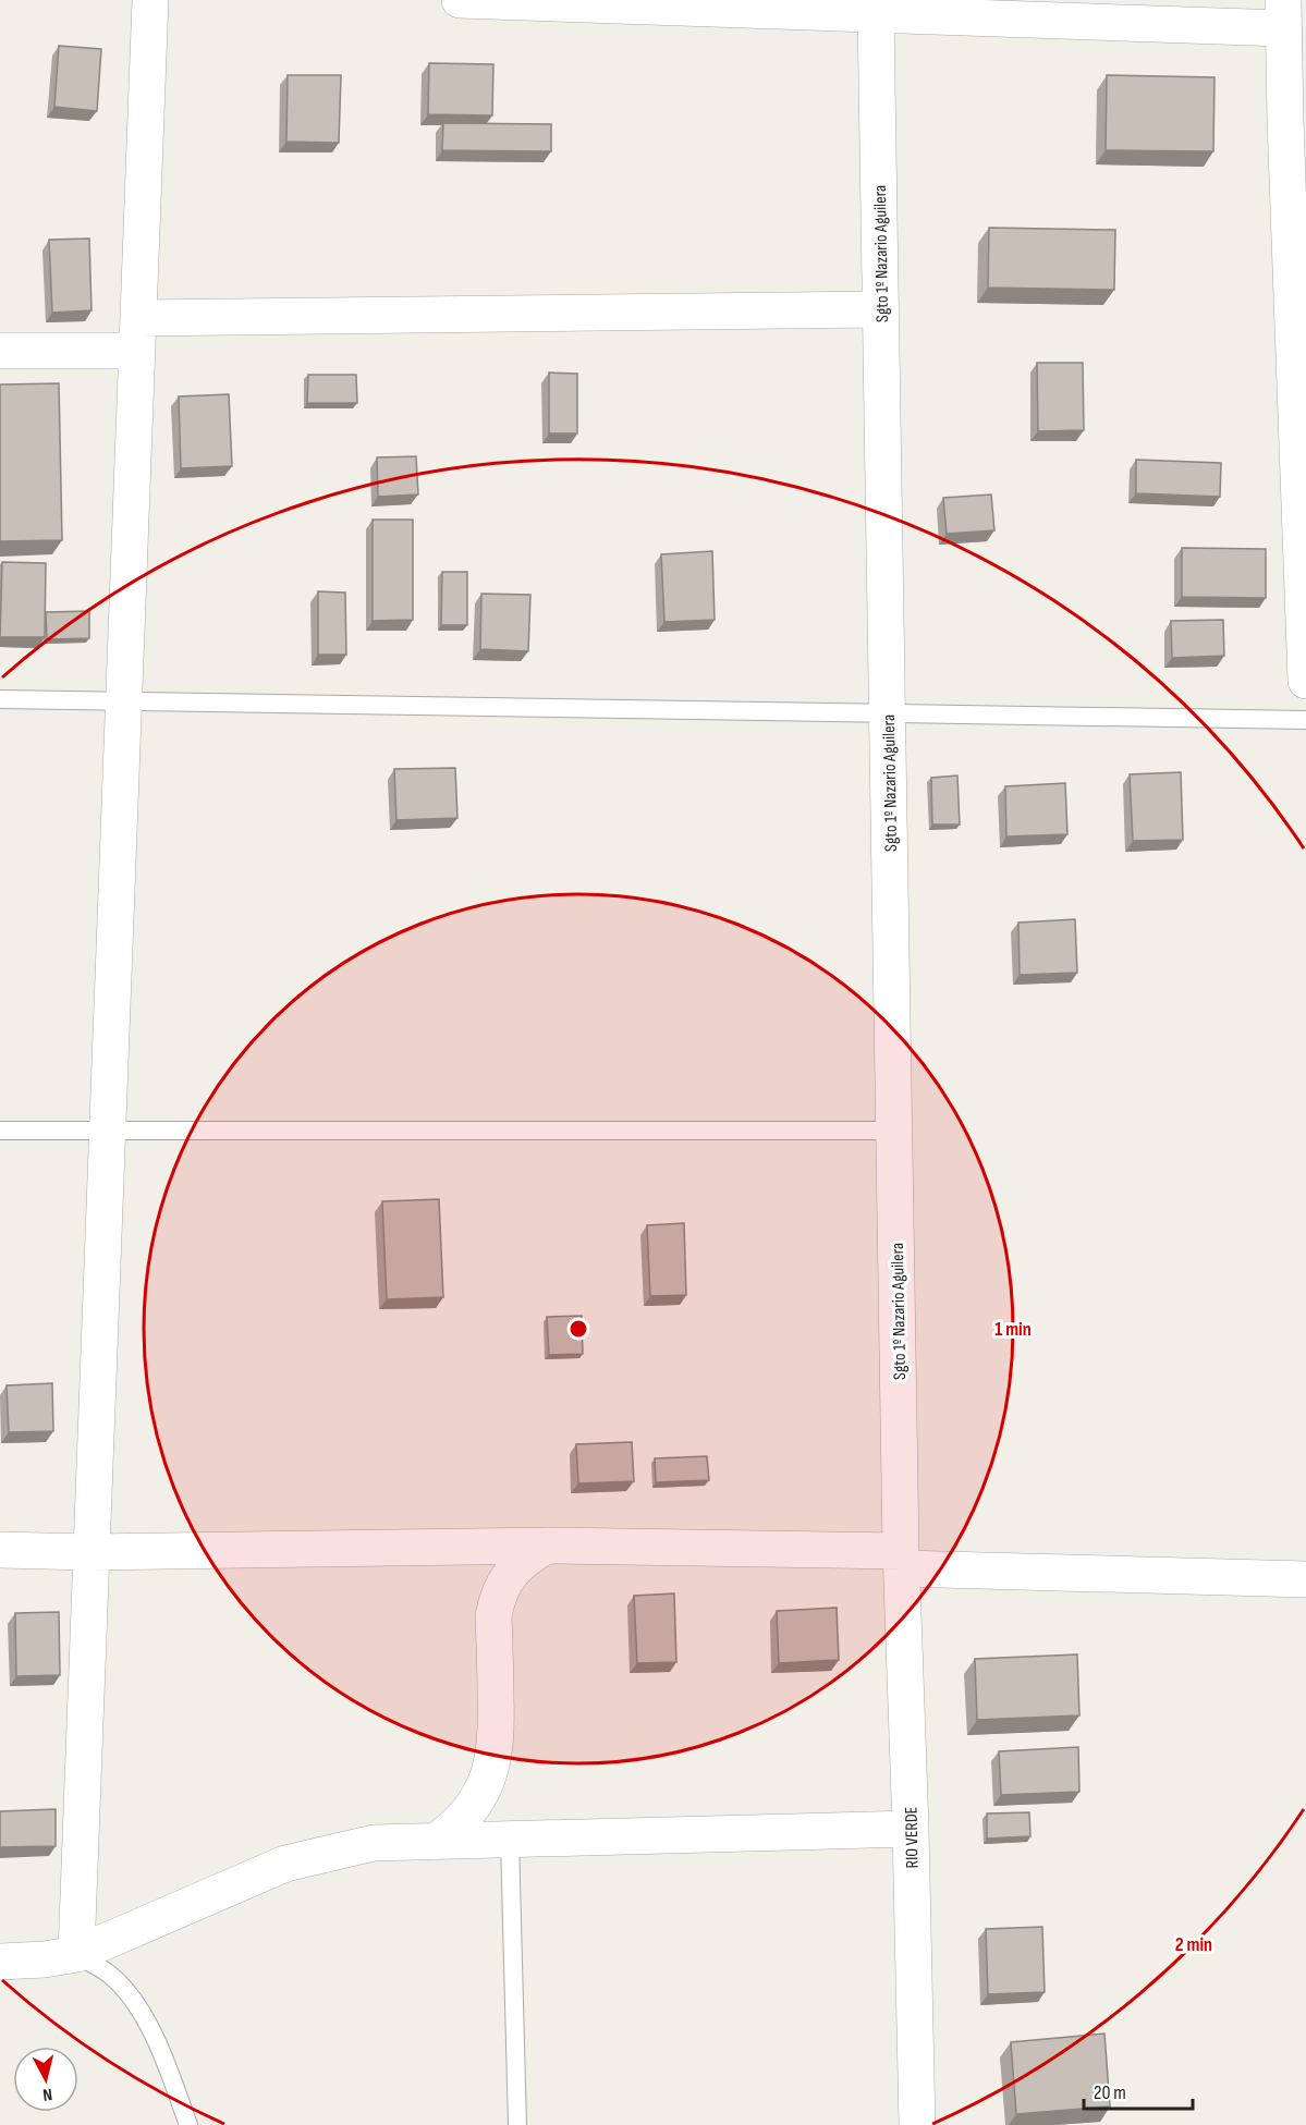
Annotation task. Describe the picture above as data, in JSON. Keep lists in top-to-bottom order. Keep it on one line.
{"streets":{"street":["Sgto 1º Nazario Aguilera","RIO VERDE"]},"crossings":[["Sgto 1º Nazario Aguilera","RIO VERDE"]],"scale_bar":"20 m","north":"bottom","rings":["1 min","2 min"]}
